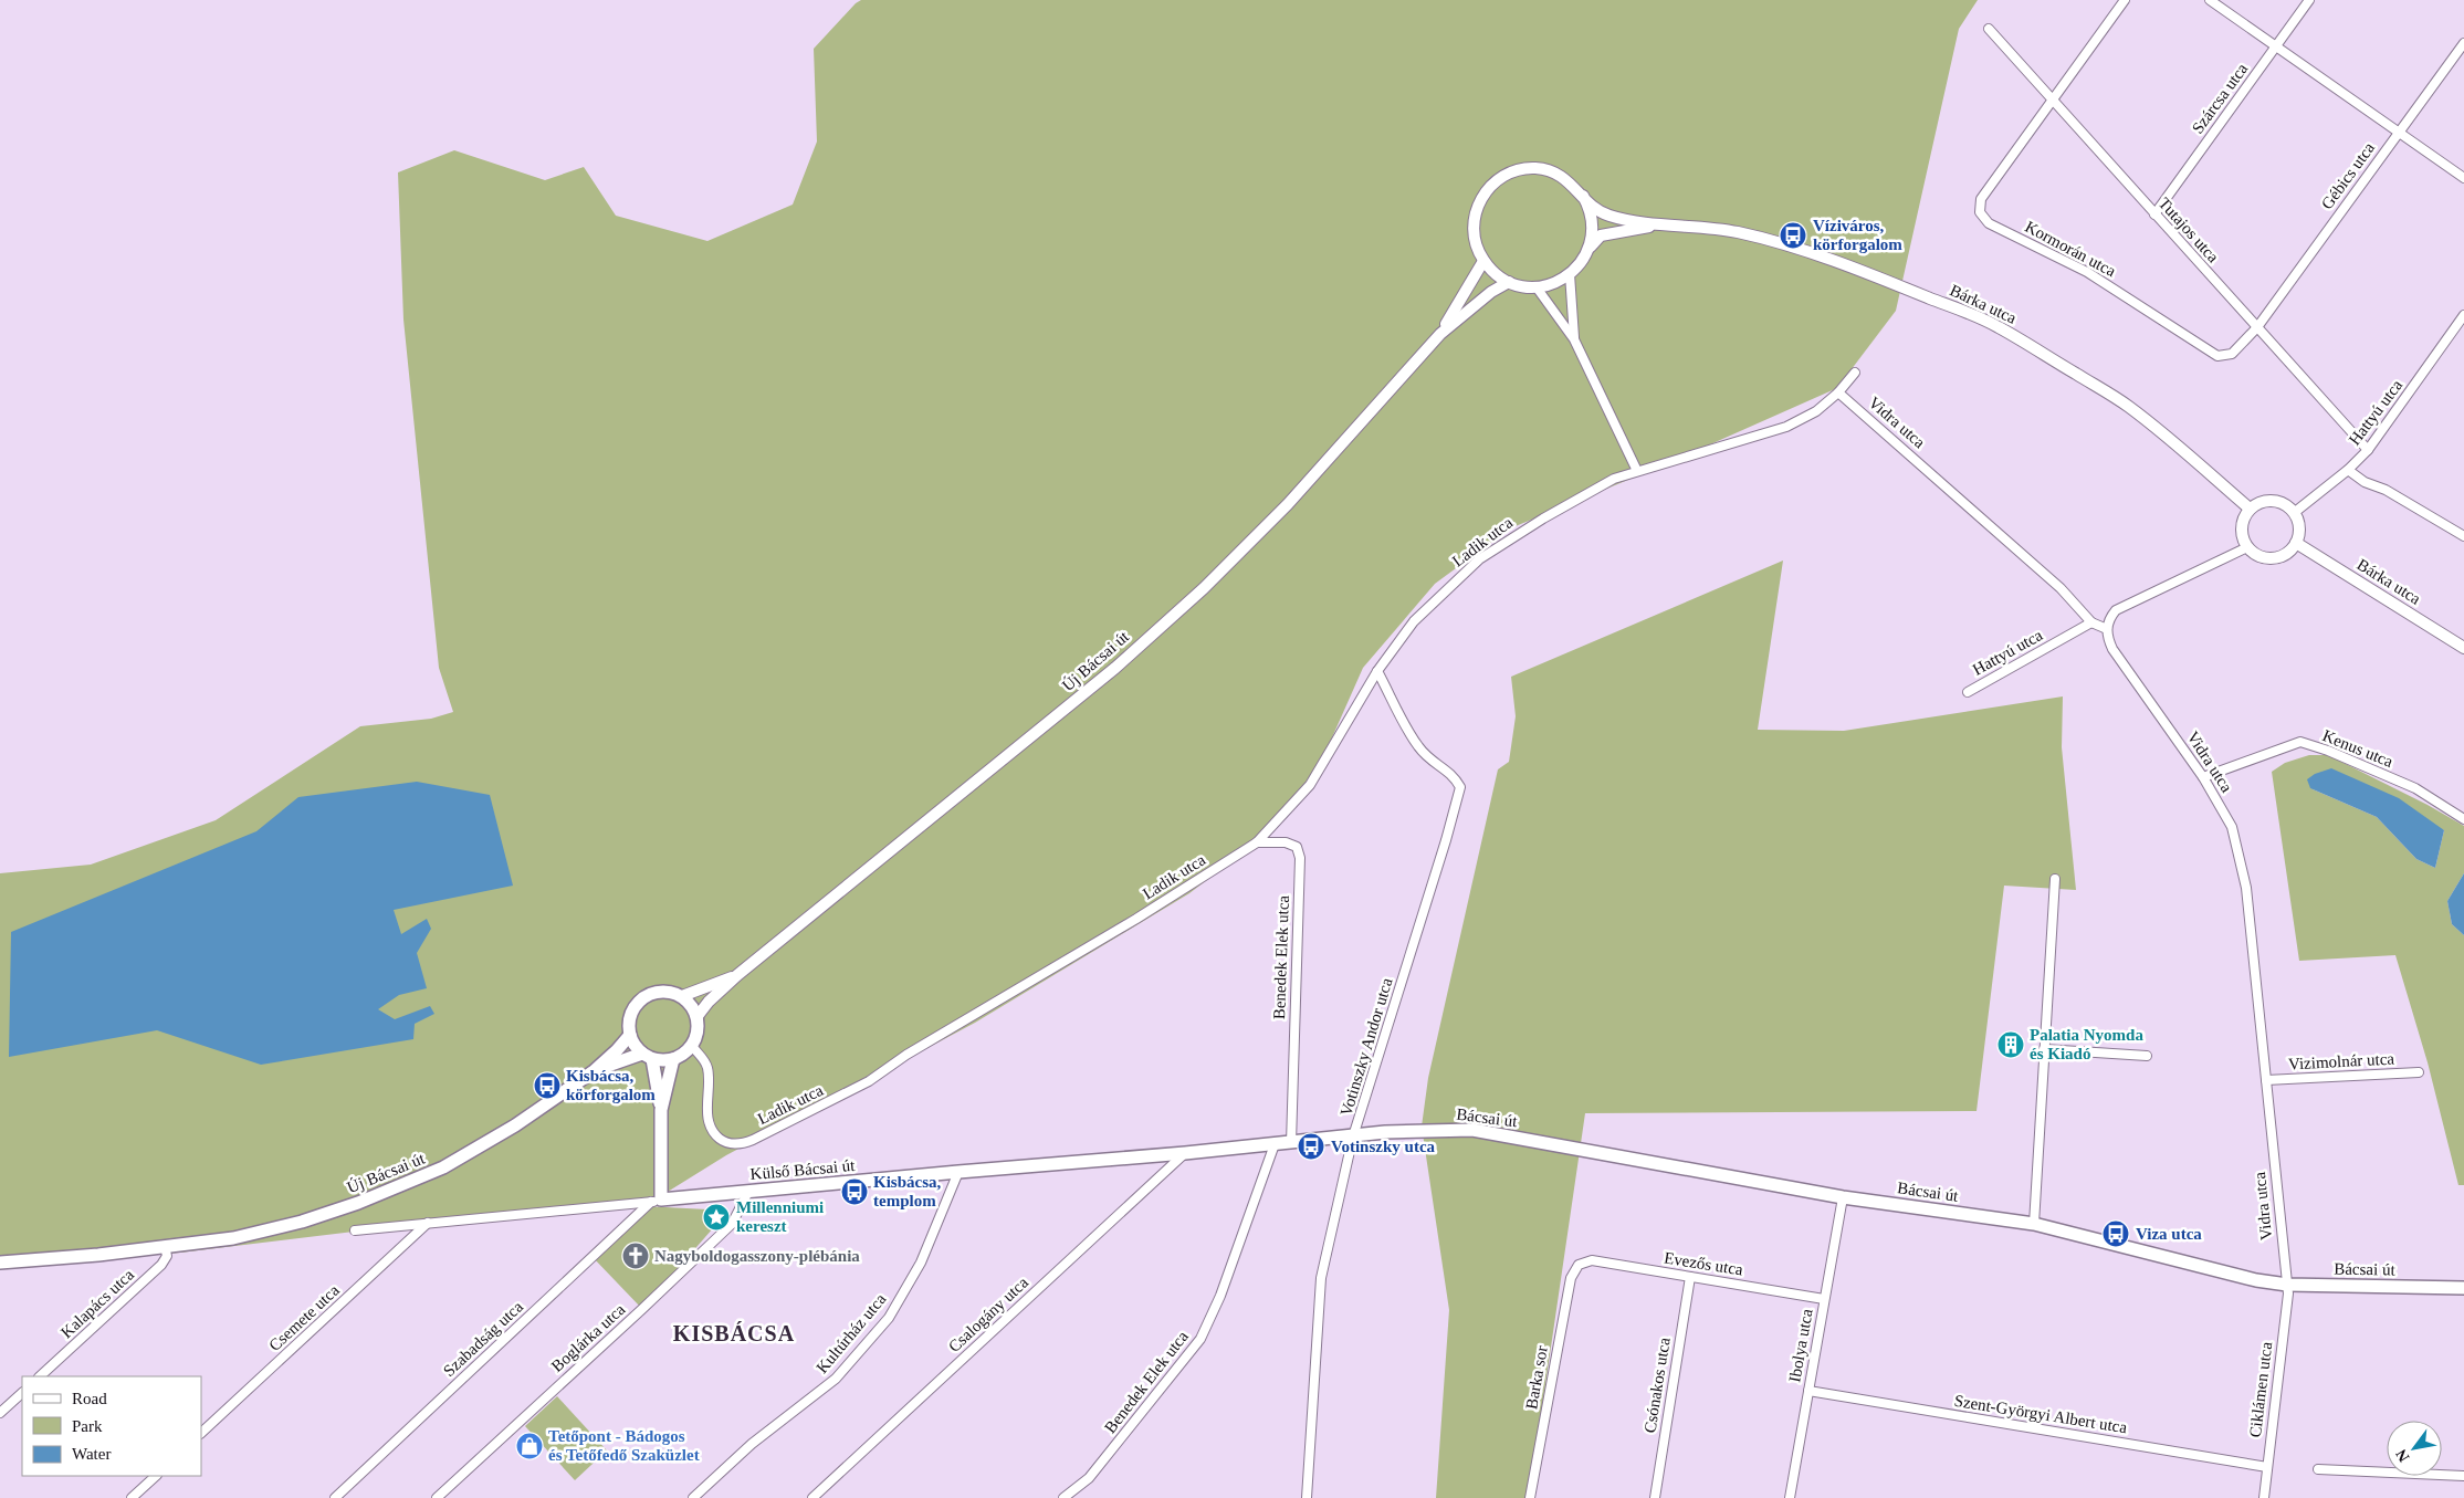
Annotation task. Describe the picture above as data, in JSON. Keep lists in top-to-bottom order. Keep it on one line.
{"streets":{"main road":["Új Bácsai út","Bácsai út","Külső Bácsai út"],"street":["Szárcsa utca","Gébics utca","Tutajos utca","Kormorán utca","Bárka utca","Hattyú utca","Vidra utca","Ladik utca","Kenus utca","Benedek Elek utca","Votinszky Andor utca","Vizimolnár utca","Evezős utca","Kalapács utca","Csalogány utca","Csemete utca","Kultúrház utca","Boglárka utca","Szabadság utca","Ibolya utca","Barka sor","Csónakos utca","Ciklámen utca","Szent-Györgyi Albert utca"]},"crossings":[["Szárcsa utca","Tutajos utca"],["Gébics utca","Tutajos utca"],["Gébics utca","Kormorán utca"],["Tutajos utca","Kormorán utca"],["Tutajos utca","Hattyú utca"],["Bárka utca","Hattyú utca"],["Hattyú utca","Vidra utca"],["Vidra utca","Ladik utca"],["Vidra utca","Kenus utca"],["Vidra utca","Vizimolnár utca"],["Vidra utca","Bácsai út"],["Vidra utca","Ciklámen utca"],["Ladik utca","Új Bácsai út"],["Ladik utca","Benedek Elek utca"],["Ladik utca","Votinszky Andor utca"],["Új Bácsai út","Kalapács utca"],["Benedek Elek utca","Külső Bácsai út"],["Votinszky Andor utca","Külső Bácsai út"],["Bácsai út","Külső Bácsai út"],["Bácsai út","Ibolya utca"],["Bácsai út","Ciklámen utca"],["Külső Bácsai út","Csalogány utca"],["Külső Bácsai út","Csemete utca"],["Külső Bácsai út","Kultúrház utca"],["Külső Bácsai út","Boglárka utca"],["Külső Bácsai út","Szabadság utca"],["Evezős utca","Ibolya utca"],["Evezős utca","Barka sor"],["Evezős utca","Csónakos utca"],["Ibolya utca","Szent-Györgyi Albert utca"],["Ciklámen utca","Szent-Györgyi Albert utca"]],"districts":["KISBÁCSA"],"places":{"bus stop":["Víziváros, körforgalom","Kisbácsa, körforgalom","Votinszky utca","Kisbácsa, templom","Viza utca"],"building":["Palatia Nyomda és Kiadó"],"place":["Millenniumi kereszt"],"church":["Nagyboldogasszony-plébánia"],"shop":["Tetőpont - Bádogos és Tetőfedő Szaküzlet"]},"legend":["Road","Park","Water"],"north":"bottom left"}
